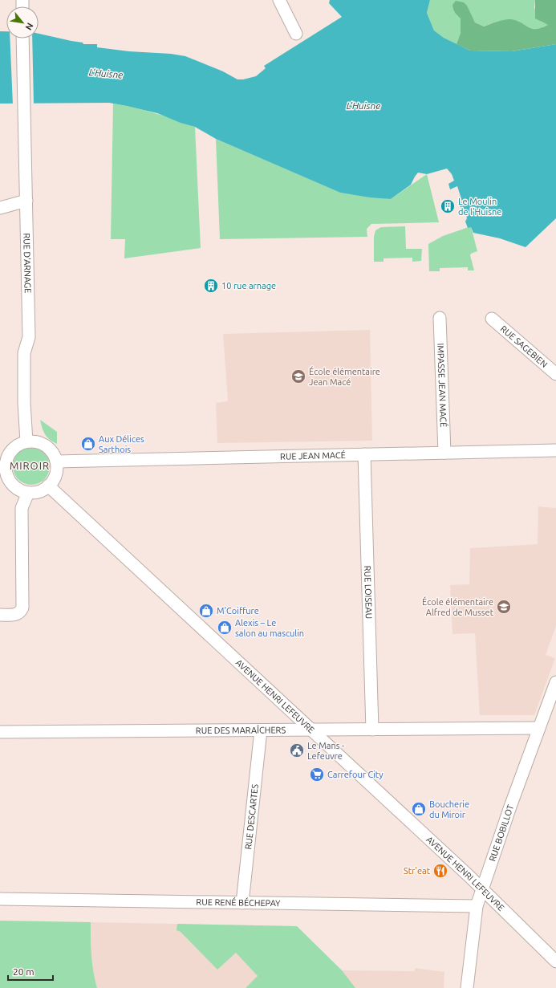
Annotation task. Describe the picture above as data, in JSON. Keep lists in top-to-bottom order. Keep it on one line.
{"streets":{"street":["RUE D'ARNAGE","RUE SAGEBIEN","IMPASSE JEAN MACÉ","RUE JEAN MACÉ","RUE LOISEAU","AVENUE HENRI LEFEUVRE","RUE DES MARAÎCHERS","RUE DESCARTES","RUE BOBILLOT","RUE RENÉ BÉCHEPAY"]},"crossings":[["RUE D'ARNAGE","RUE JEAN MACÉ"],["RUE D'ARNAGE","AVENUE HENRI LEFEUVRE"],["IMPASSE JEAN MACÉ","RUE JEAN MACÉ"],["RUE JEAN MACÉ","RUE LOISEAU"],["RUE JEAN MACÉ","AVENUE HENRI LEFEUVRE"],["RUE LOISEAU","RUE DES MARAÎCHERS"],["AVENUE HENRI LEFEUVRE","RUE DES MARAÎCHERS"],["AVENUE HENRI LEFEUVRE","RUE BOBILLOT"],["RUE DES MARAÎCHERS","RUE DESCARTES"],["RUE DES MARAÎCHERS","RUE BOBILLOT"],["RUE DESCARTES","RUE RENÉ BÉCHEPAY"],["RUE BOBILLOT","RUE RENÉ BÉCHEPAY"]],"districts":["MIROIR"],"water":["L'Huisne"],"places":{"building":["Le Moulin de l'Huisne","10 rue arnage"],"school or university":["École élémentaire Jean Macé","École élémentaire Alfred de Musset"],"shop":["Aux Délices Sarthois","M'Coiffure","Alexis – Le salon au masculin","Boucherie du Miroir"],"public building":["Le Mans - Lefeuvre"],"supermarket":["Carrefour City"],"restaurant":["Str'eat"]},"scale_bar":"20 m","north":"bottom right"}
